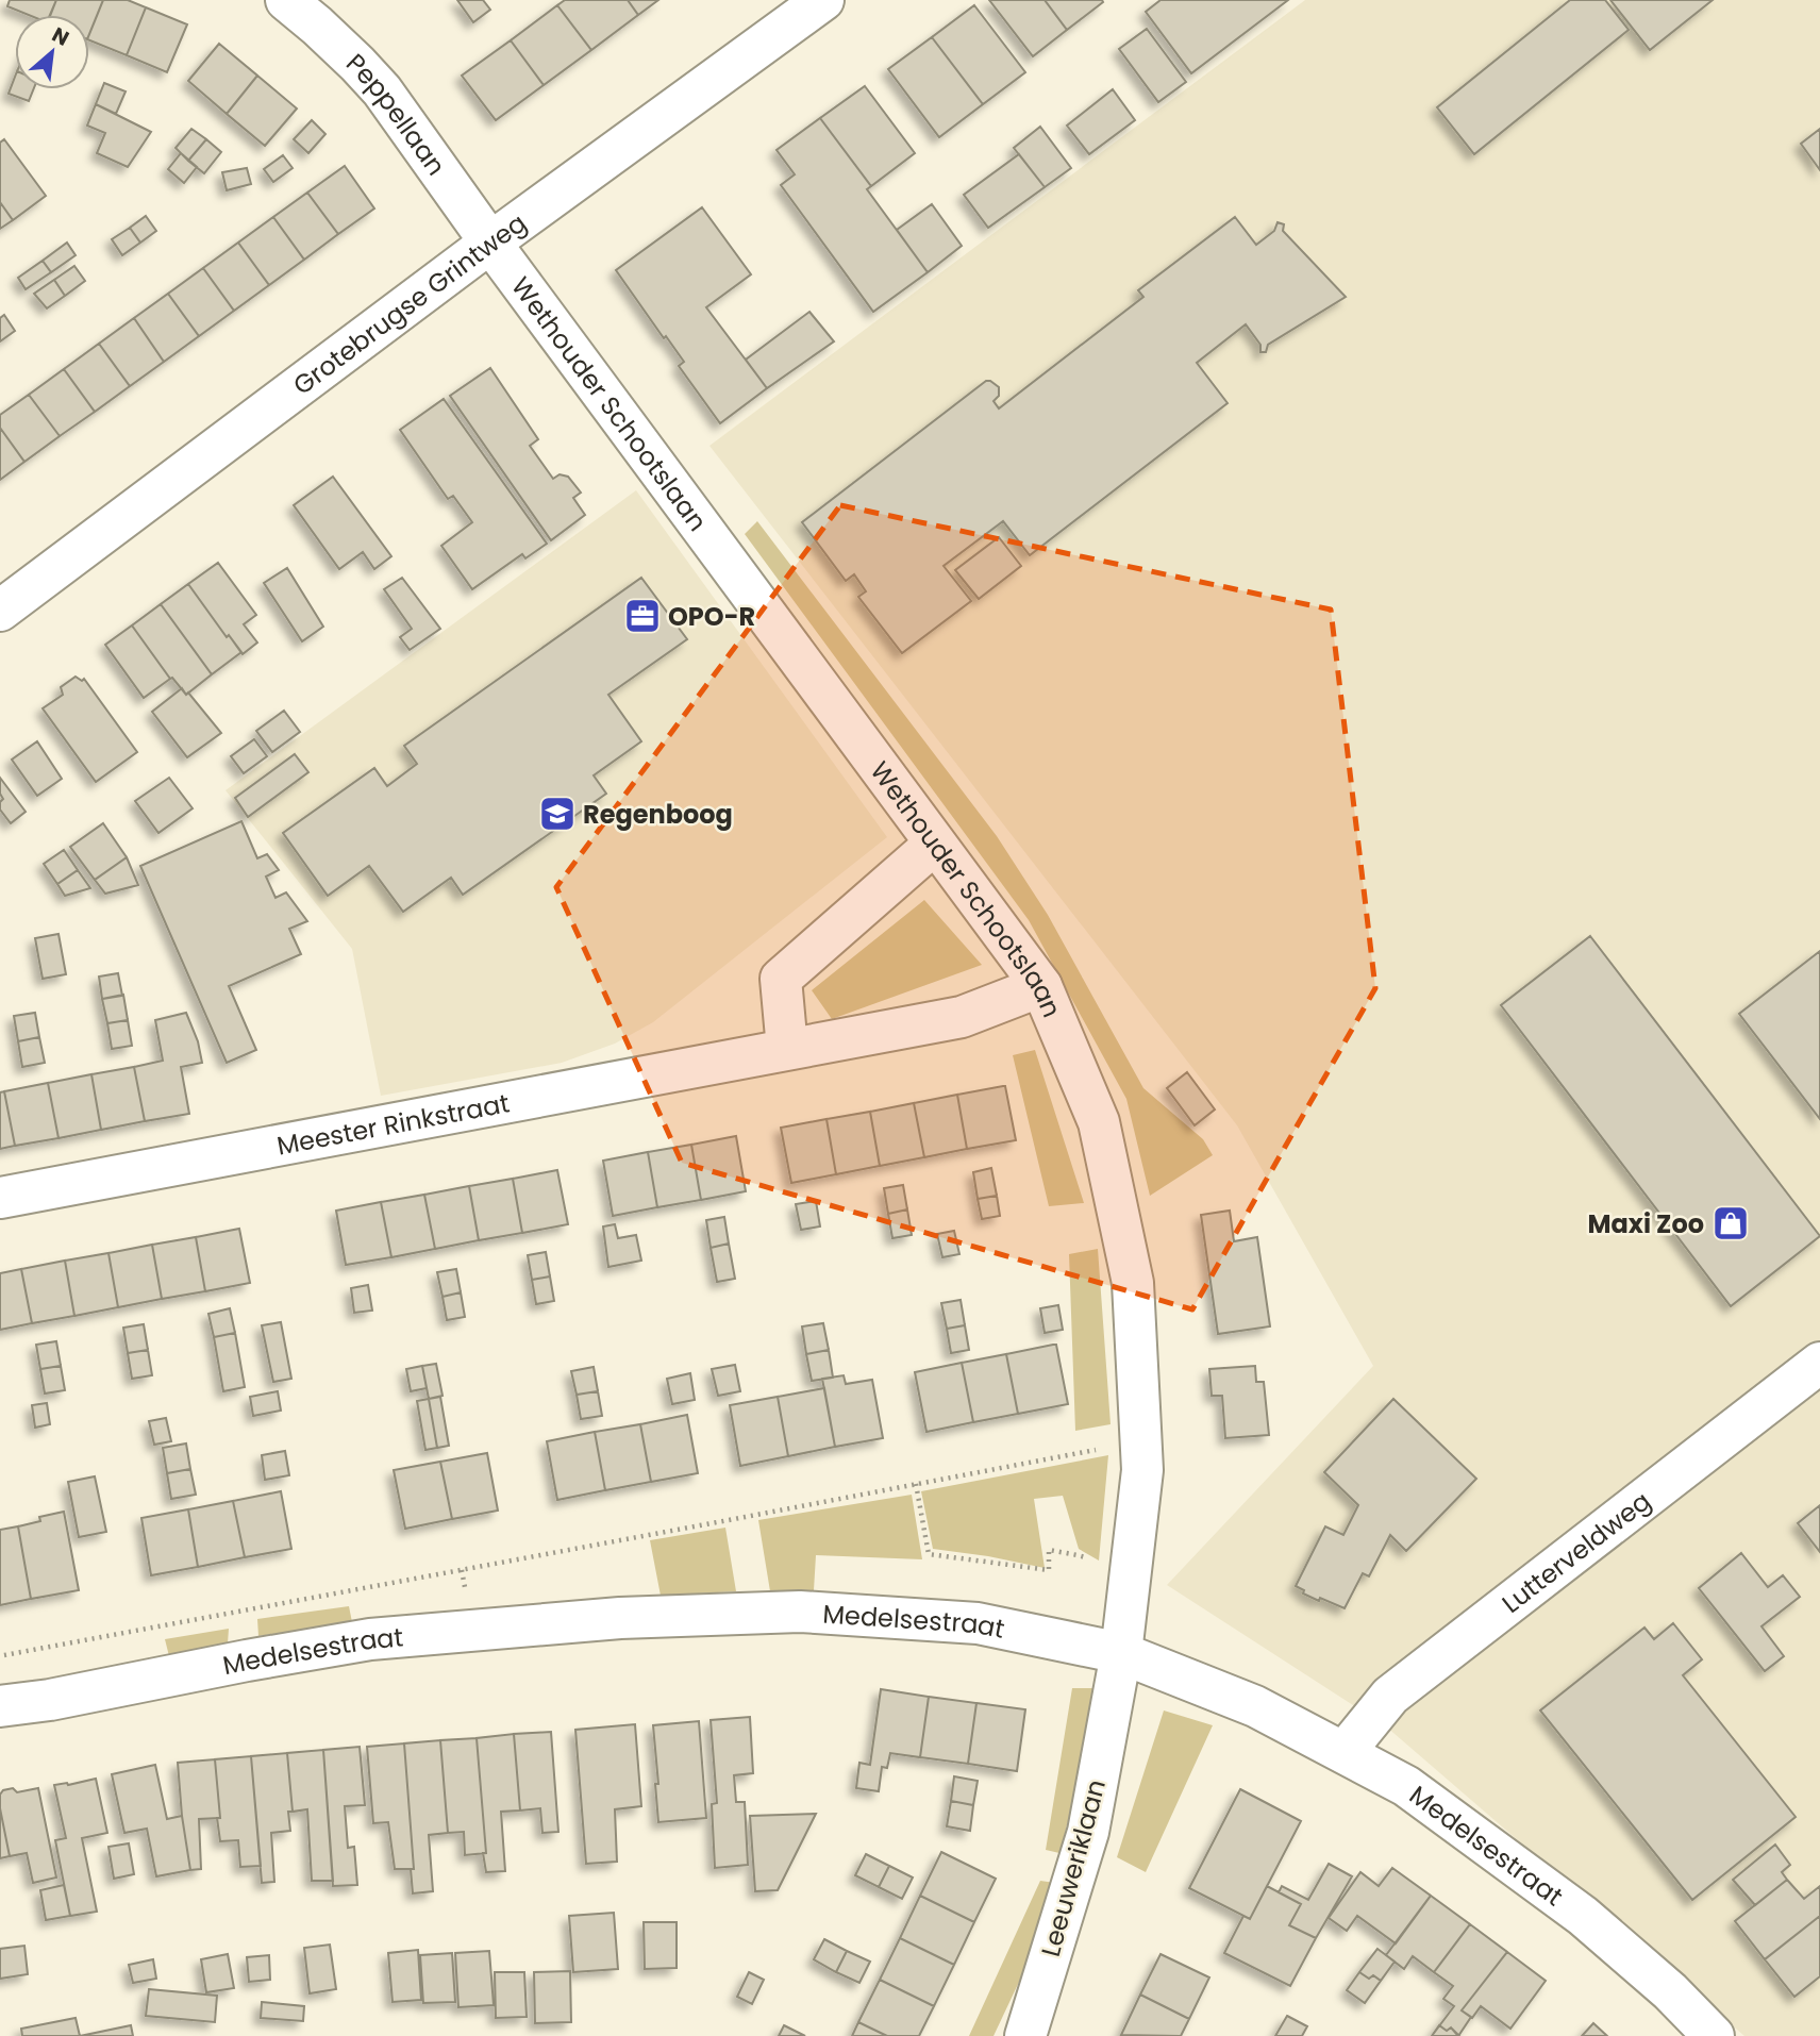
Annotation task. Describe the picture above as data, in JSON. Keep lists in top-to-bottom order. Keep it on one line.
{"streets":{"street":["Peppellaan","Grotebrugse Grintweg","Wethouder Schootslaan","Meester Rinkstraat","Lutterveldweg","Medelsestraat","Leeuweriklaan"]},"crossings":[["Peppellaan","Grotebrugse Grintweg"],["Peppellaan","Wethouder Schootslaan"],["Grotebrugse Grintweg","Wethouder Schootslaan"],["Wethouder Schootslaan","Meester Rinkstraat"],["Wethouder Schootslaan","Medelsestraat"],["Wethouder Schootslaan","Leeuweriklaan"],["Lutterveldweg","Medelsestraat"],["Medelsestraat","Leeuweriklaan"]],"places":{"office":["OPO-R"],"school or university":["Regenboog"],"shop":["Maxi Zoo"]},"north":"top right"}
